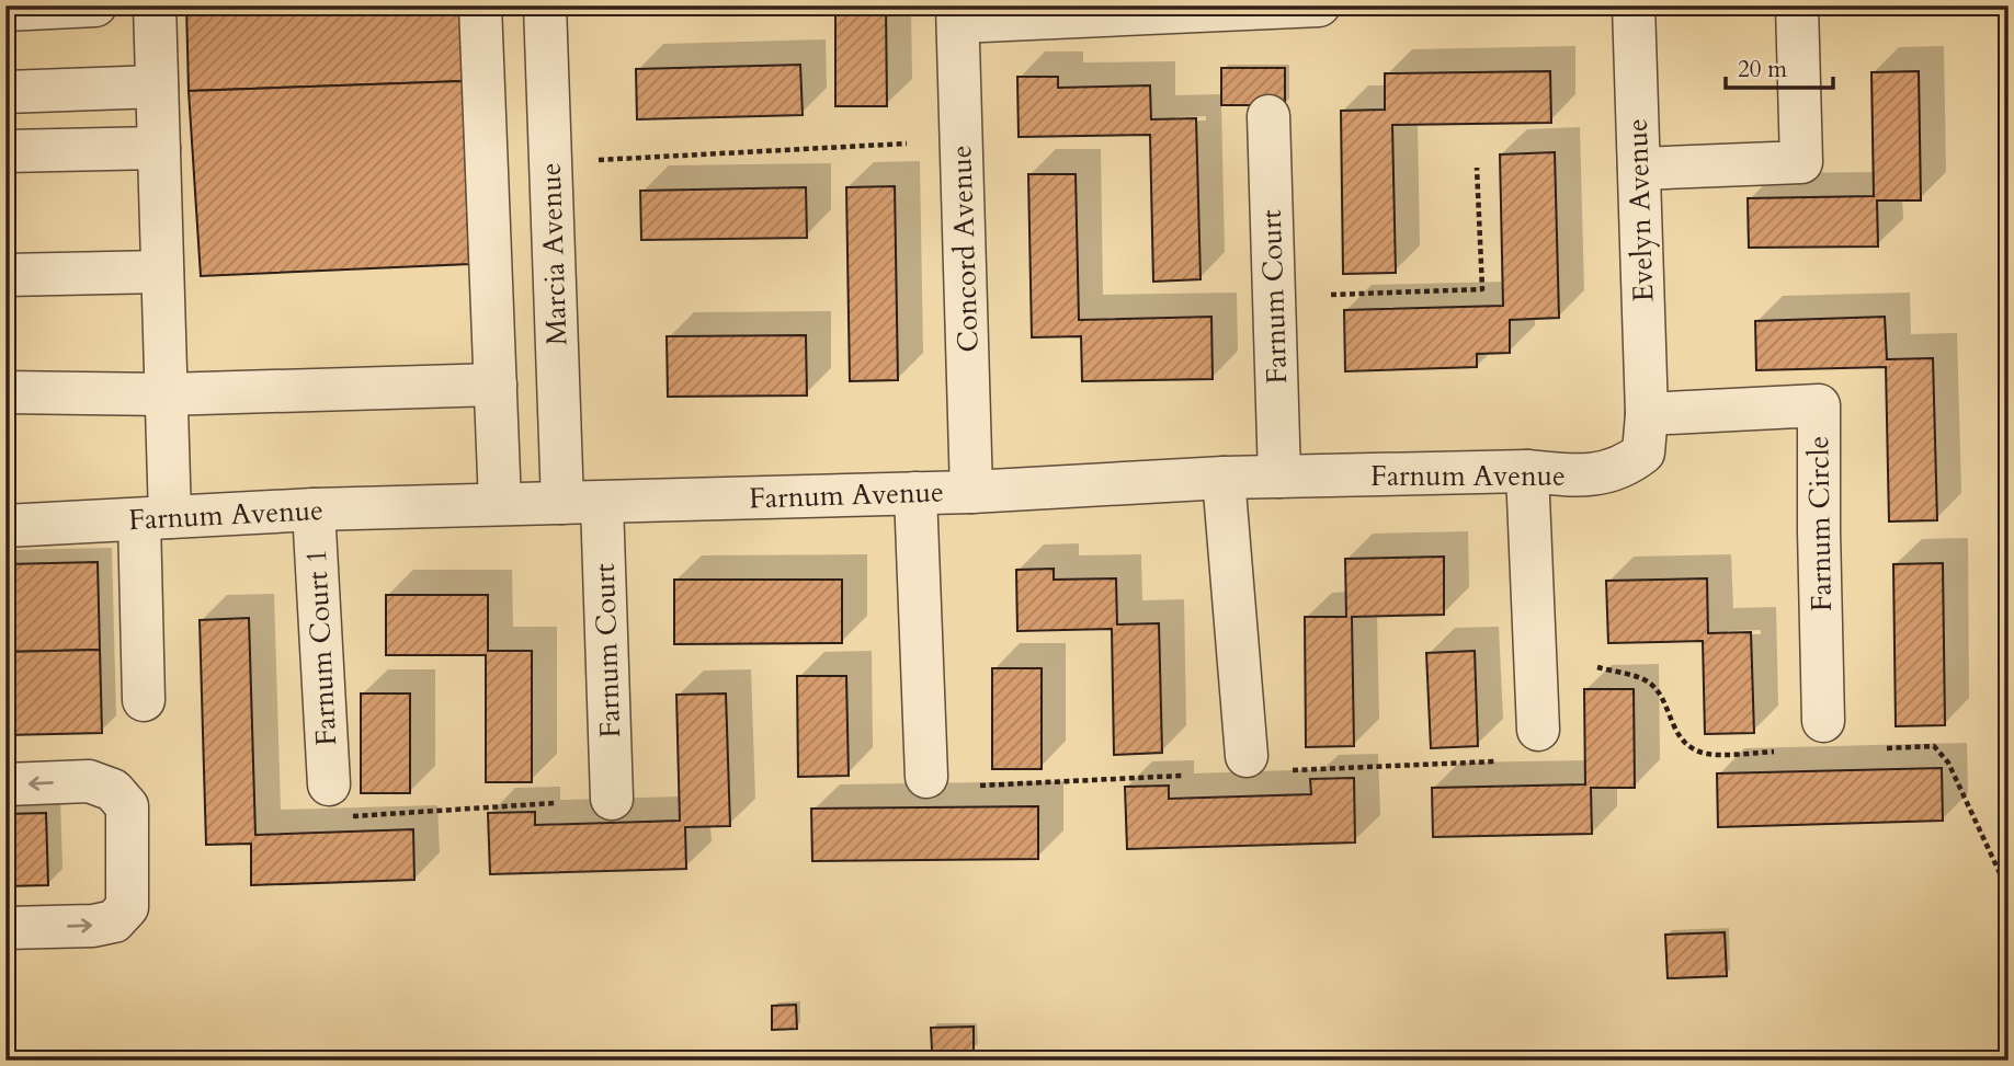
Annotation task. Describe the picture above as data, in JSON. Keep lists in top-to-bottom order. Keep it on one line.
{"streets":{"street":["Evelyn Avenue","Concord Avenue","Marcia Avenue","Farnum Court","Farnum Avenue","Farnum Circle","Farnum Court 1"]},"crossings":[["Evelyn Avenue","Farnum Avenue"],["Evelyn Avenue","Farnum Circle"],["Concord Avenue","Farnum Avenue"],["Marcia Avenue","Farnum Court"],["Marcia Avenue","Farnum Avenue"],["Farnum Court","Farnum Avenue"],["Farnum Avenue","Farnum Circle"],["Farnum Avenue","Farnum Court 1"]],"scale_bar":"20 m"}
